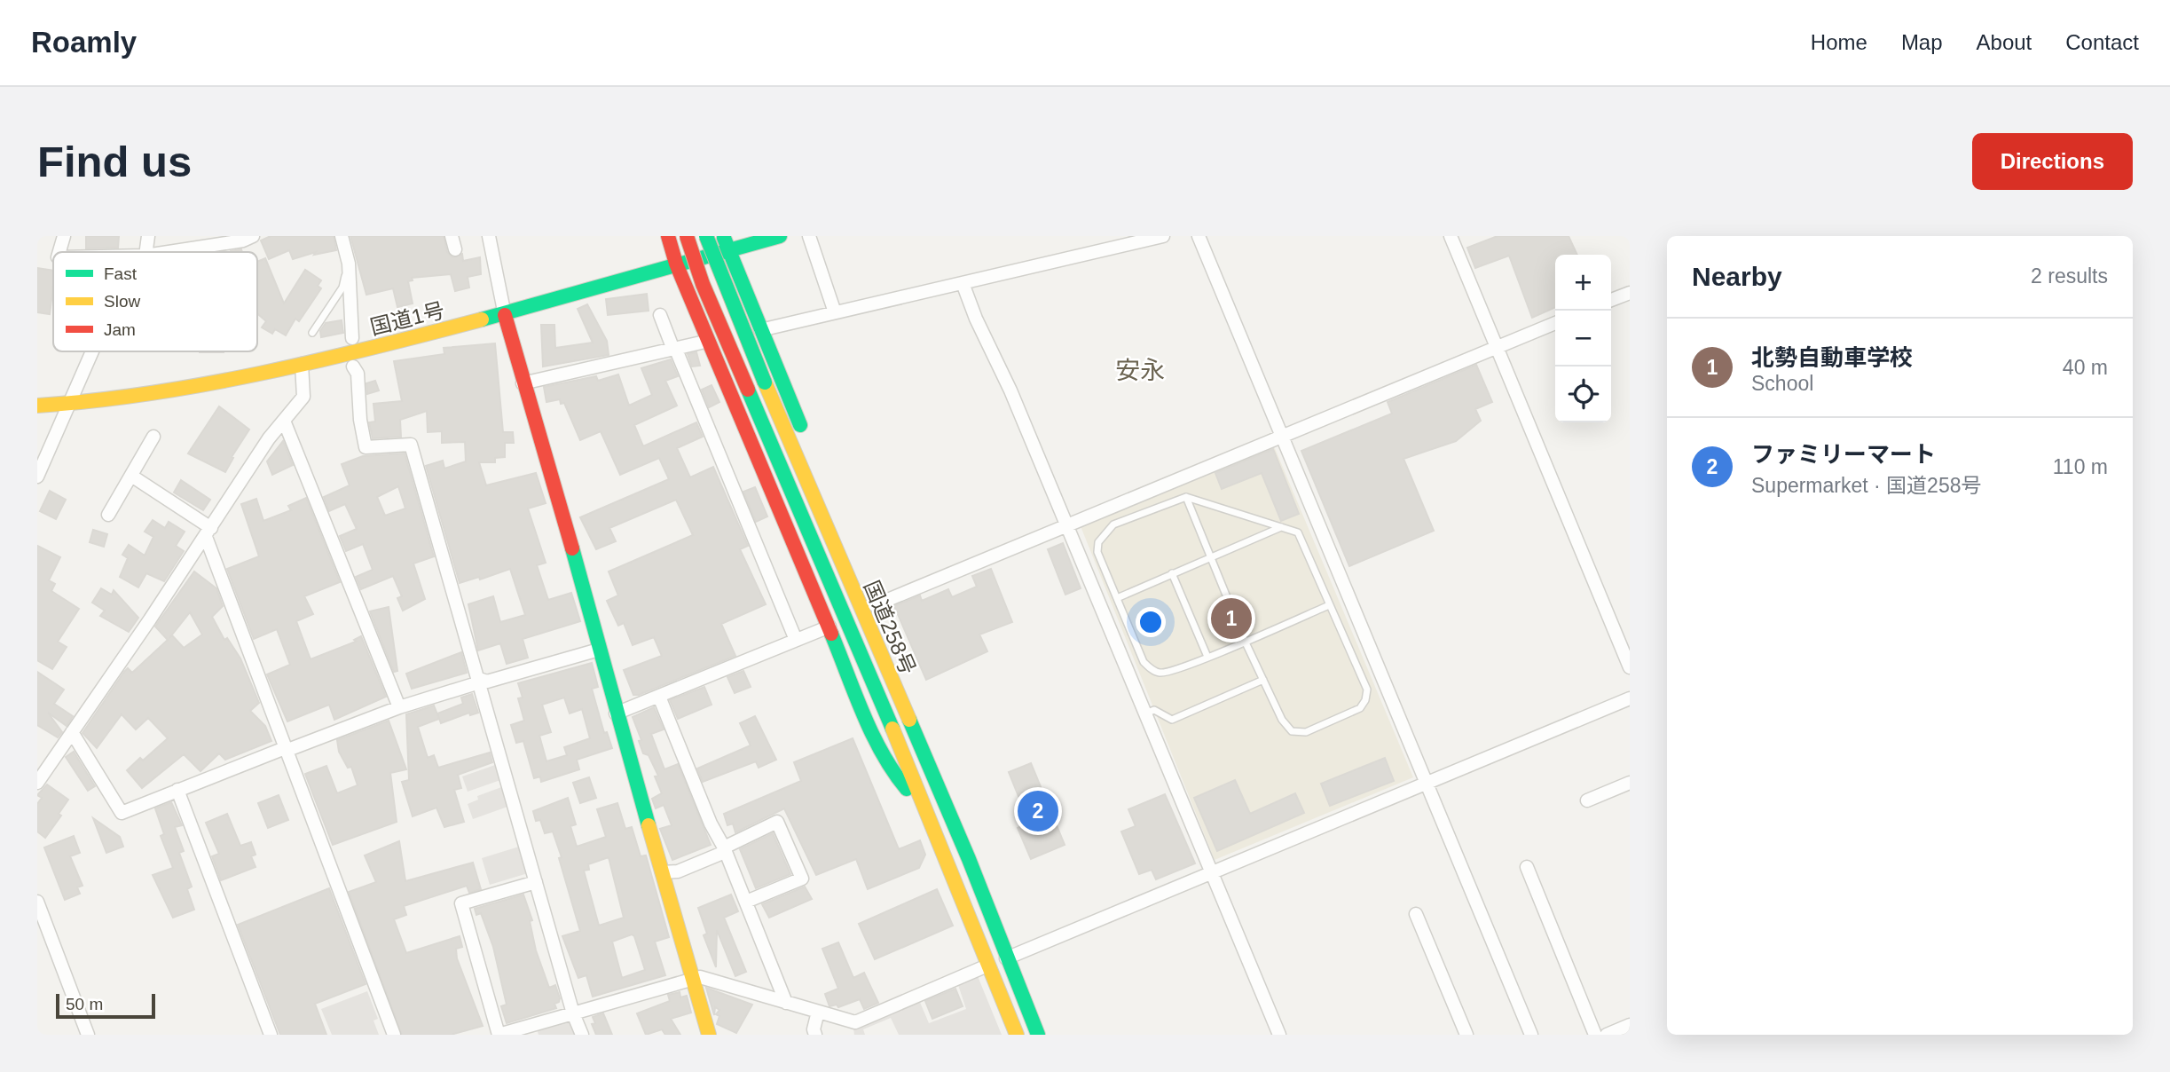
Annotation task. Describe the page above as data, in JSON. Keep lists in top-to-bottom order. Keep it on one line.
{"streets":{"main road":["国道1号","国道258号"]},"districts":["安永"],"legend":["Fast","Slow","Jam"],"scale_bar":"50 m","page":{"header":"Roamly","nav":["Home","Map","About","Contact"],"buttons":"Directions","title":"Find us","heading":["Nearby","2 results"],"map_buttons":["+","−"],"list":[{"mark":"1","name":"北勢自動車学校","note":"School","value":"40 m"},{"mark":"2","name":"ファミリーマート","note":"Supermarket · 国道258号","value":"110 m"}],"pins":["1","2"],"scale":"50 m"}}
